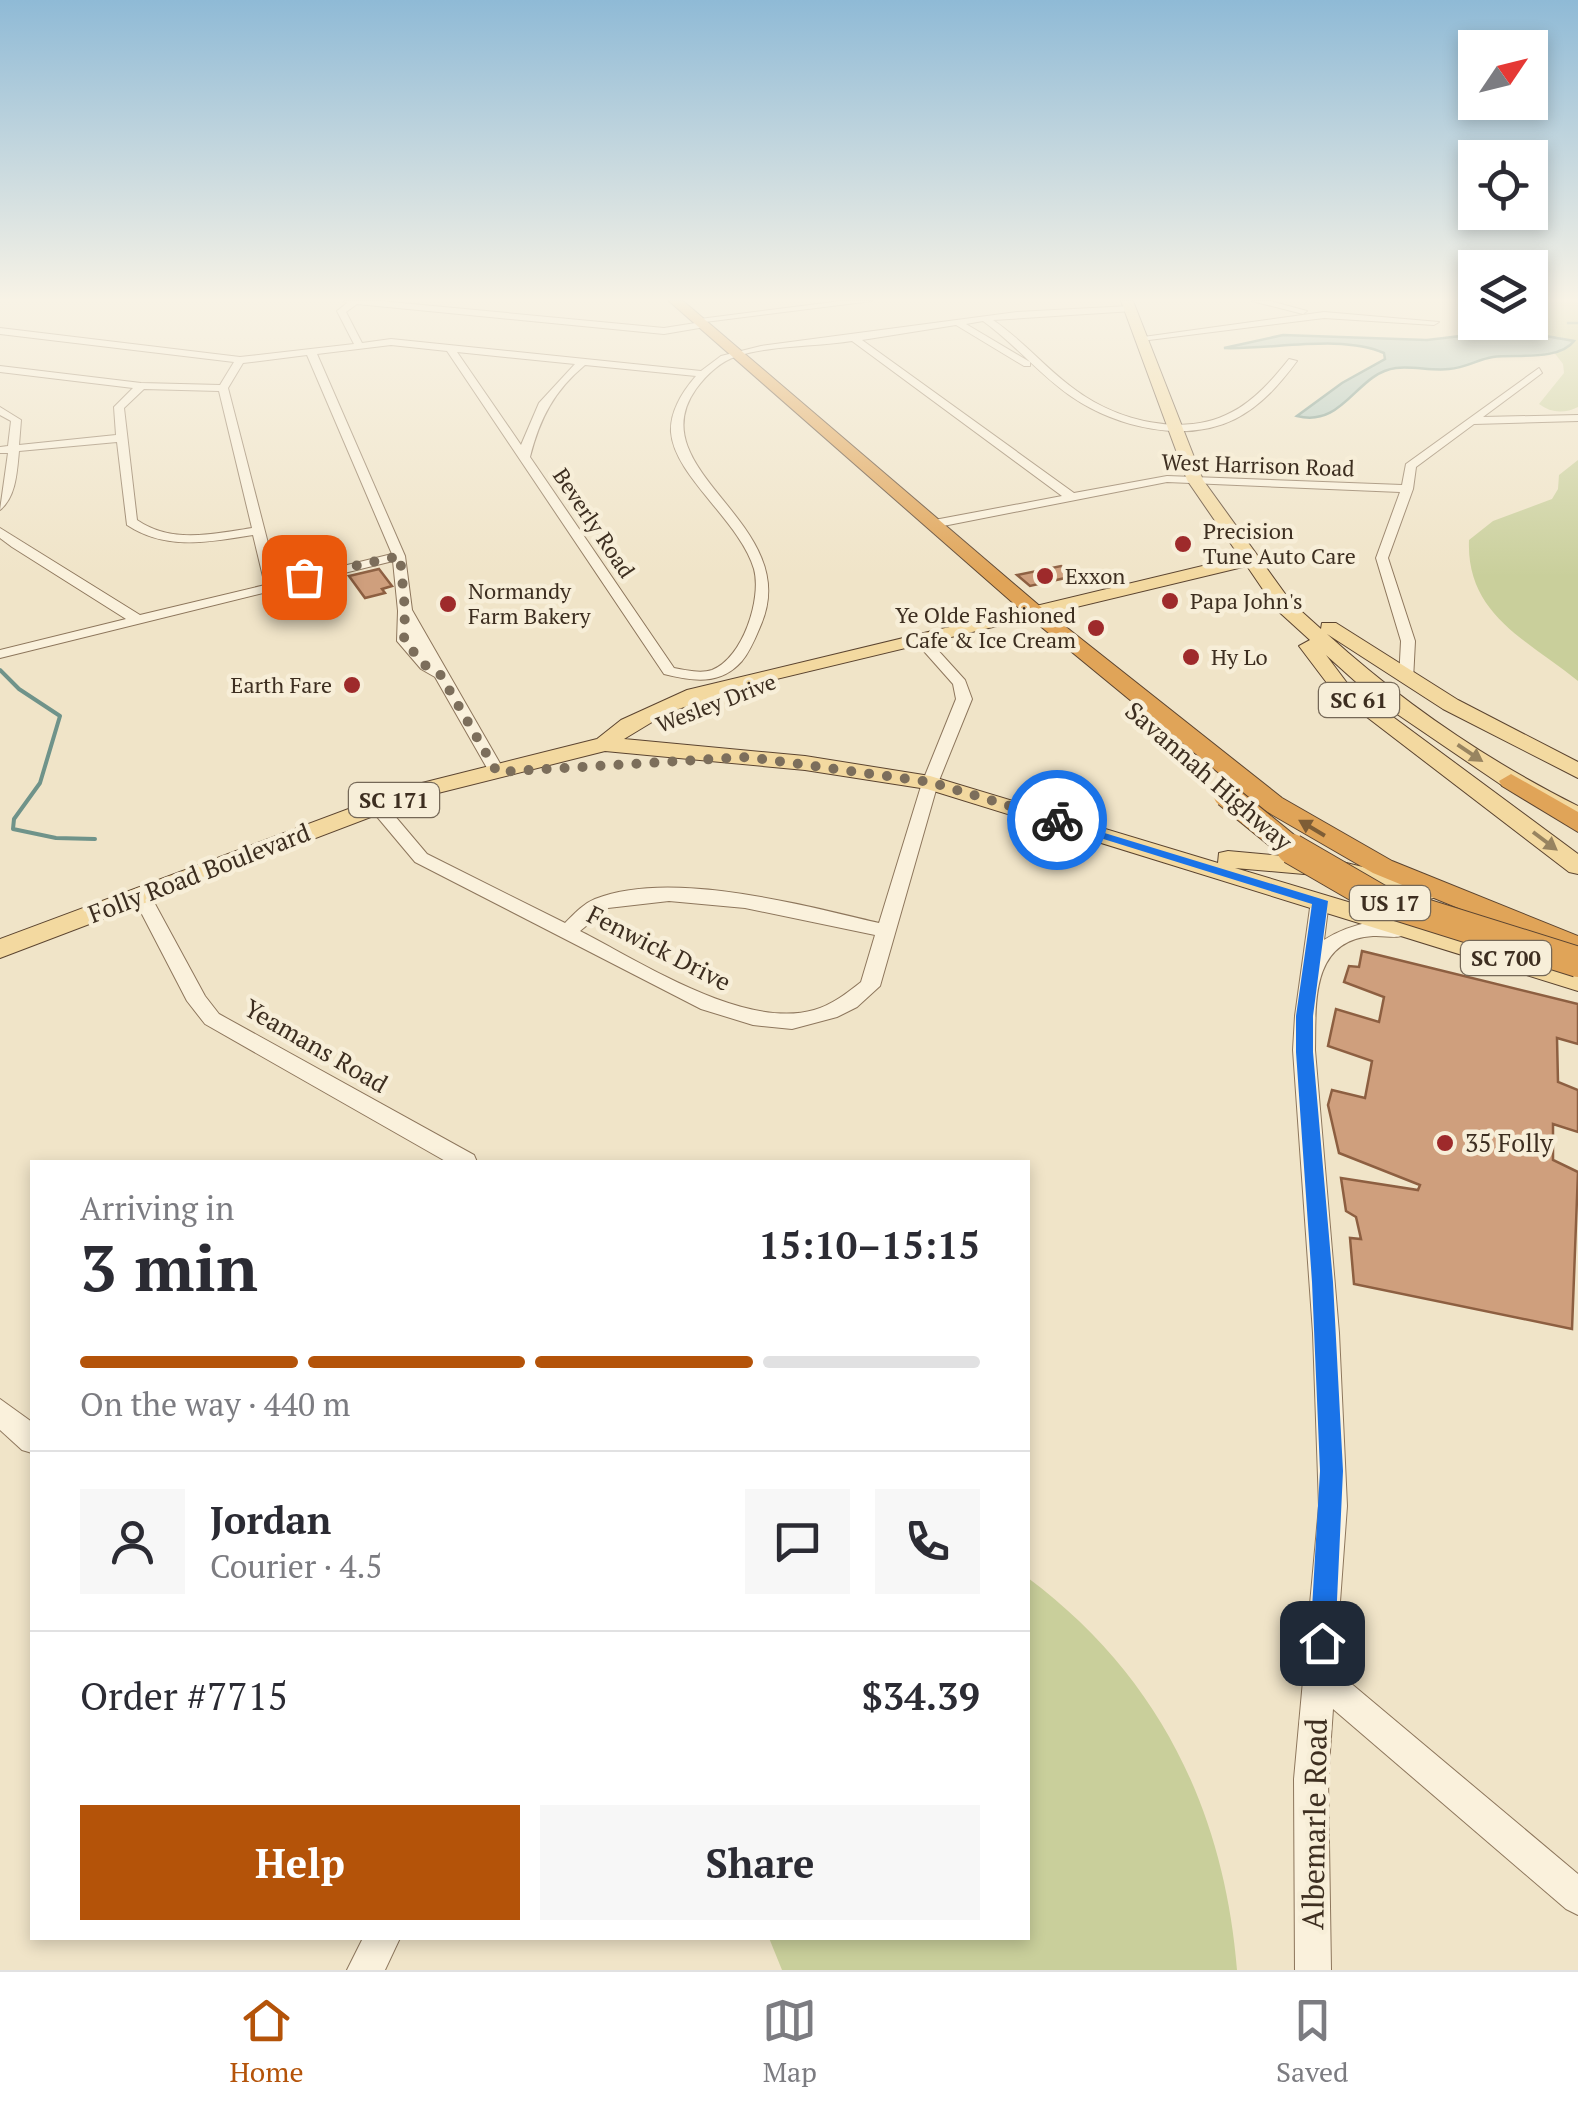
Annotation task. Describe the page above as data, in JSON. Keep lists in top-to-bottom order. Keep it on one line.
{"streets":{"highway":["Savannah Highway","US 17"],"main road":["SC 61","Wesley Drive","SC 171","Folly Road Boulevard","SC 700"],"street":["West Harrison Road","Beverly Road","Fenwick Drive","Yeamans Road","Albemarle Road"]},"crossings":[["West Harrison Road","SC 61"],["West Harrison Road","Savannah Highway"],["SC 61","Wesley Drive"],["Wesley Drive","Savannah Highway"],["Wesley Drive","Folly Road Boulevard"],["Wesley Drive","Fenwick Drive"],["Savannah Highway","Folly Road Boulevard"],["Folly Road Boulevard","Fenwick Drive"],["Folly Road Boulevard","Yeamans Road"],["Folly Road Boulevard","Albemarle Road"]],"places":["Precision Tune Auto Care","Exxon","Papa John's","Normandy Farm Bakery","Ye Olde Fashioned Cafe & Ice Cream","Hy Lo","Earth Fare","35 Folly"],"north":"top right","page":{"heading":["3 min","Arriving in","15:10–15:15"],"panel":["Jordan","Courier · 4.5","Order #7715","$34.39"],"bar":"On the way · 440 m","buttons":["Help","Share"],"tabs":["Home","Map","Saved"]}}
